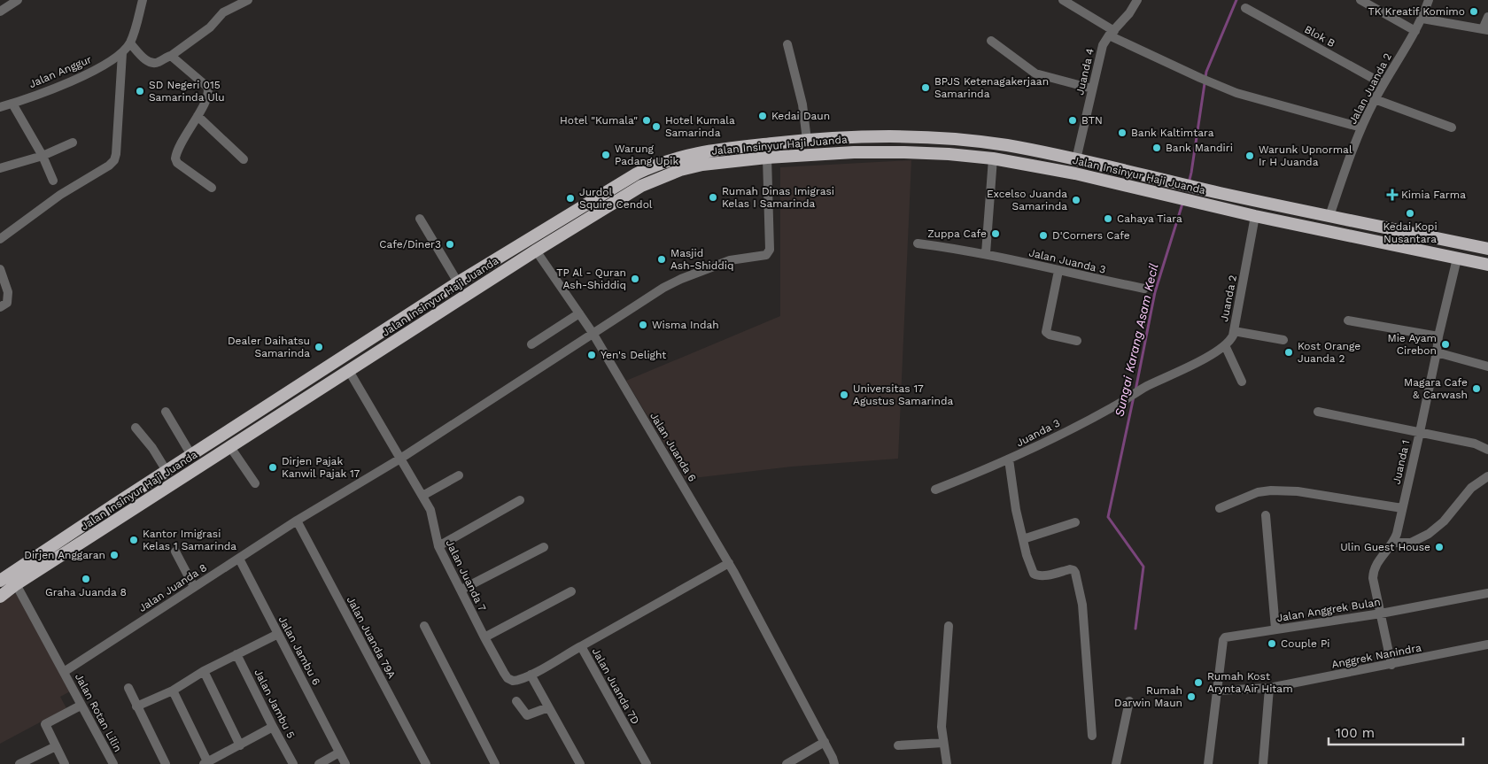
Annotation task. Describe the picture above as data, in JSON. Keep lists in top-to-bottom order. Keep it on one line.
{"streets":{"highway":["Jalan Insinyur Haji Juanda"],"street":["Blok B","Jalan Anggur","Juanda 4","Jalan Juanda 2","Jalan Juanda 3","Juanda 2","Juanda 3","Jalan Juanda 6","Juanda 1","Jalan Juanda 7","Jalan Juanda 8","Jalan Anggrek Bulan","Jalan Juanda 79A","Jalan Jambu 6","Anggrek Nanindra","Jalan Juanda 7D","Jalan Jambu 5","Jalan Rotan Lilin"]},"crossings":[["Blok B","Jalan Juanda 2"],["Juanda 4","Jalan Insinyur Haji Juanda"],["Jalan Juanda 2","Jalan Insinyur Haji Juanda"],["Jalan Insinyur Haji Juanda","Juanda 2"],["Jalan Insinyur Haji Juanda","Jalan Juanda 6"],["Jalan Insinyur Haji Juanda","Juanda 1"],["Jalan Insinyur Haji Juanda","Jalan Juanda 7"],["Juanda 2","Juanda 3"],["Juanda 1","Jalan Anggrek Bulan"],["Juanda 1","Anggrek Nanindra"],["Jalan Juanda 7","Jalan Juanda 8"],["Jalan Juanda 7","Jalan Juanda 7D"],["Jalan Juanda 8","Jalan Juanda 79A"],["Jalan Juanda 8","Jalan Jambu 6"],["Jalan Juanda 8","Jalan Rotan Lilin"],["Jalan Anggrek Bulan","Anggrek Nanindra"]],"water":["Sungai Karang Asam Kecil"],"places":{"other":["TK Kreatif Komimo","BPJS Ketenagakerjaan Samarinda","SD Negeri 015 Samarinda Ulu","Kedai Daun","Hotel \"Kumala\"","BTN","Hotel Kumala Samarinda","Bank Kaltimtara","Bank Mandiri","Warung Padang Upik","Warunk Upnormal Ir H Juanda","Rumah Dinas Imigrasi Kelas I Samarinda","Jurdol Squire Cendol","Excelso Juanda Samarinda","Kedai Kopi Nusantara","Cahaya Tiara","Zuppa Cafe","D'Corners Cafe","Cafe/Diner3","Masjid Ash-Shiddiq","TP Al - Quran Ash-Shiddiq","Wisma Indah","Mie Ayam Cirebon","Dealer Daihatsu Samarinda","Kost Orange Juanda 2","Yen's Delight","Magara Cafe & Carwash","Universitas 17 Agustus Samarinda","Dirjen Pajak Kanwil Pajak 17","Kantor Imigrasi Kelas 1 Samarinda","Ulin Guest House","Dirjen Anggaran","Graha Juanda 8","Couple Pi","Rumah Kost Arynta Air Hitam","Rumah Darwin Maun"],"health":["Kimia Farma"]},"scale_bar":"100 m"}
